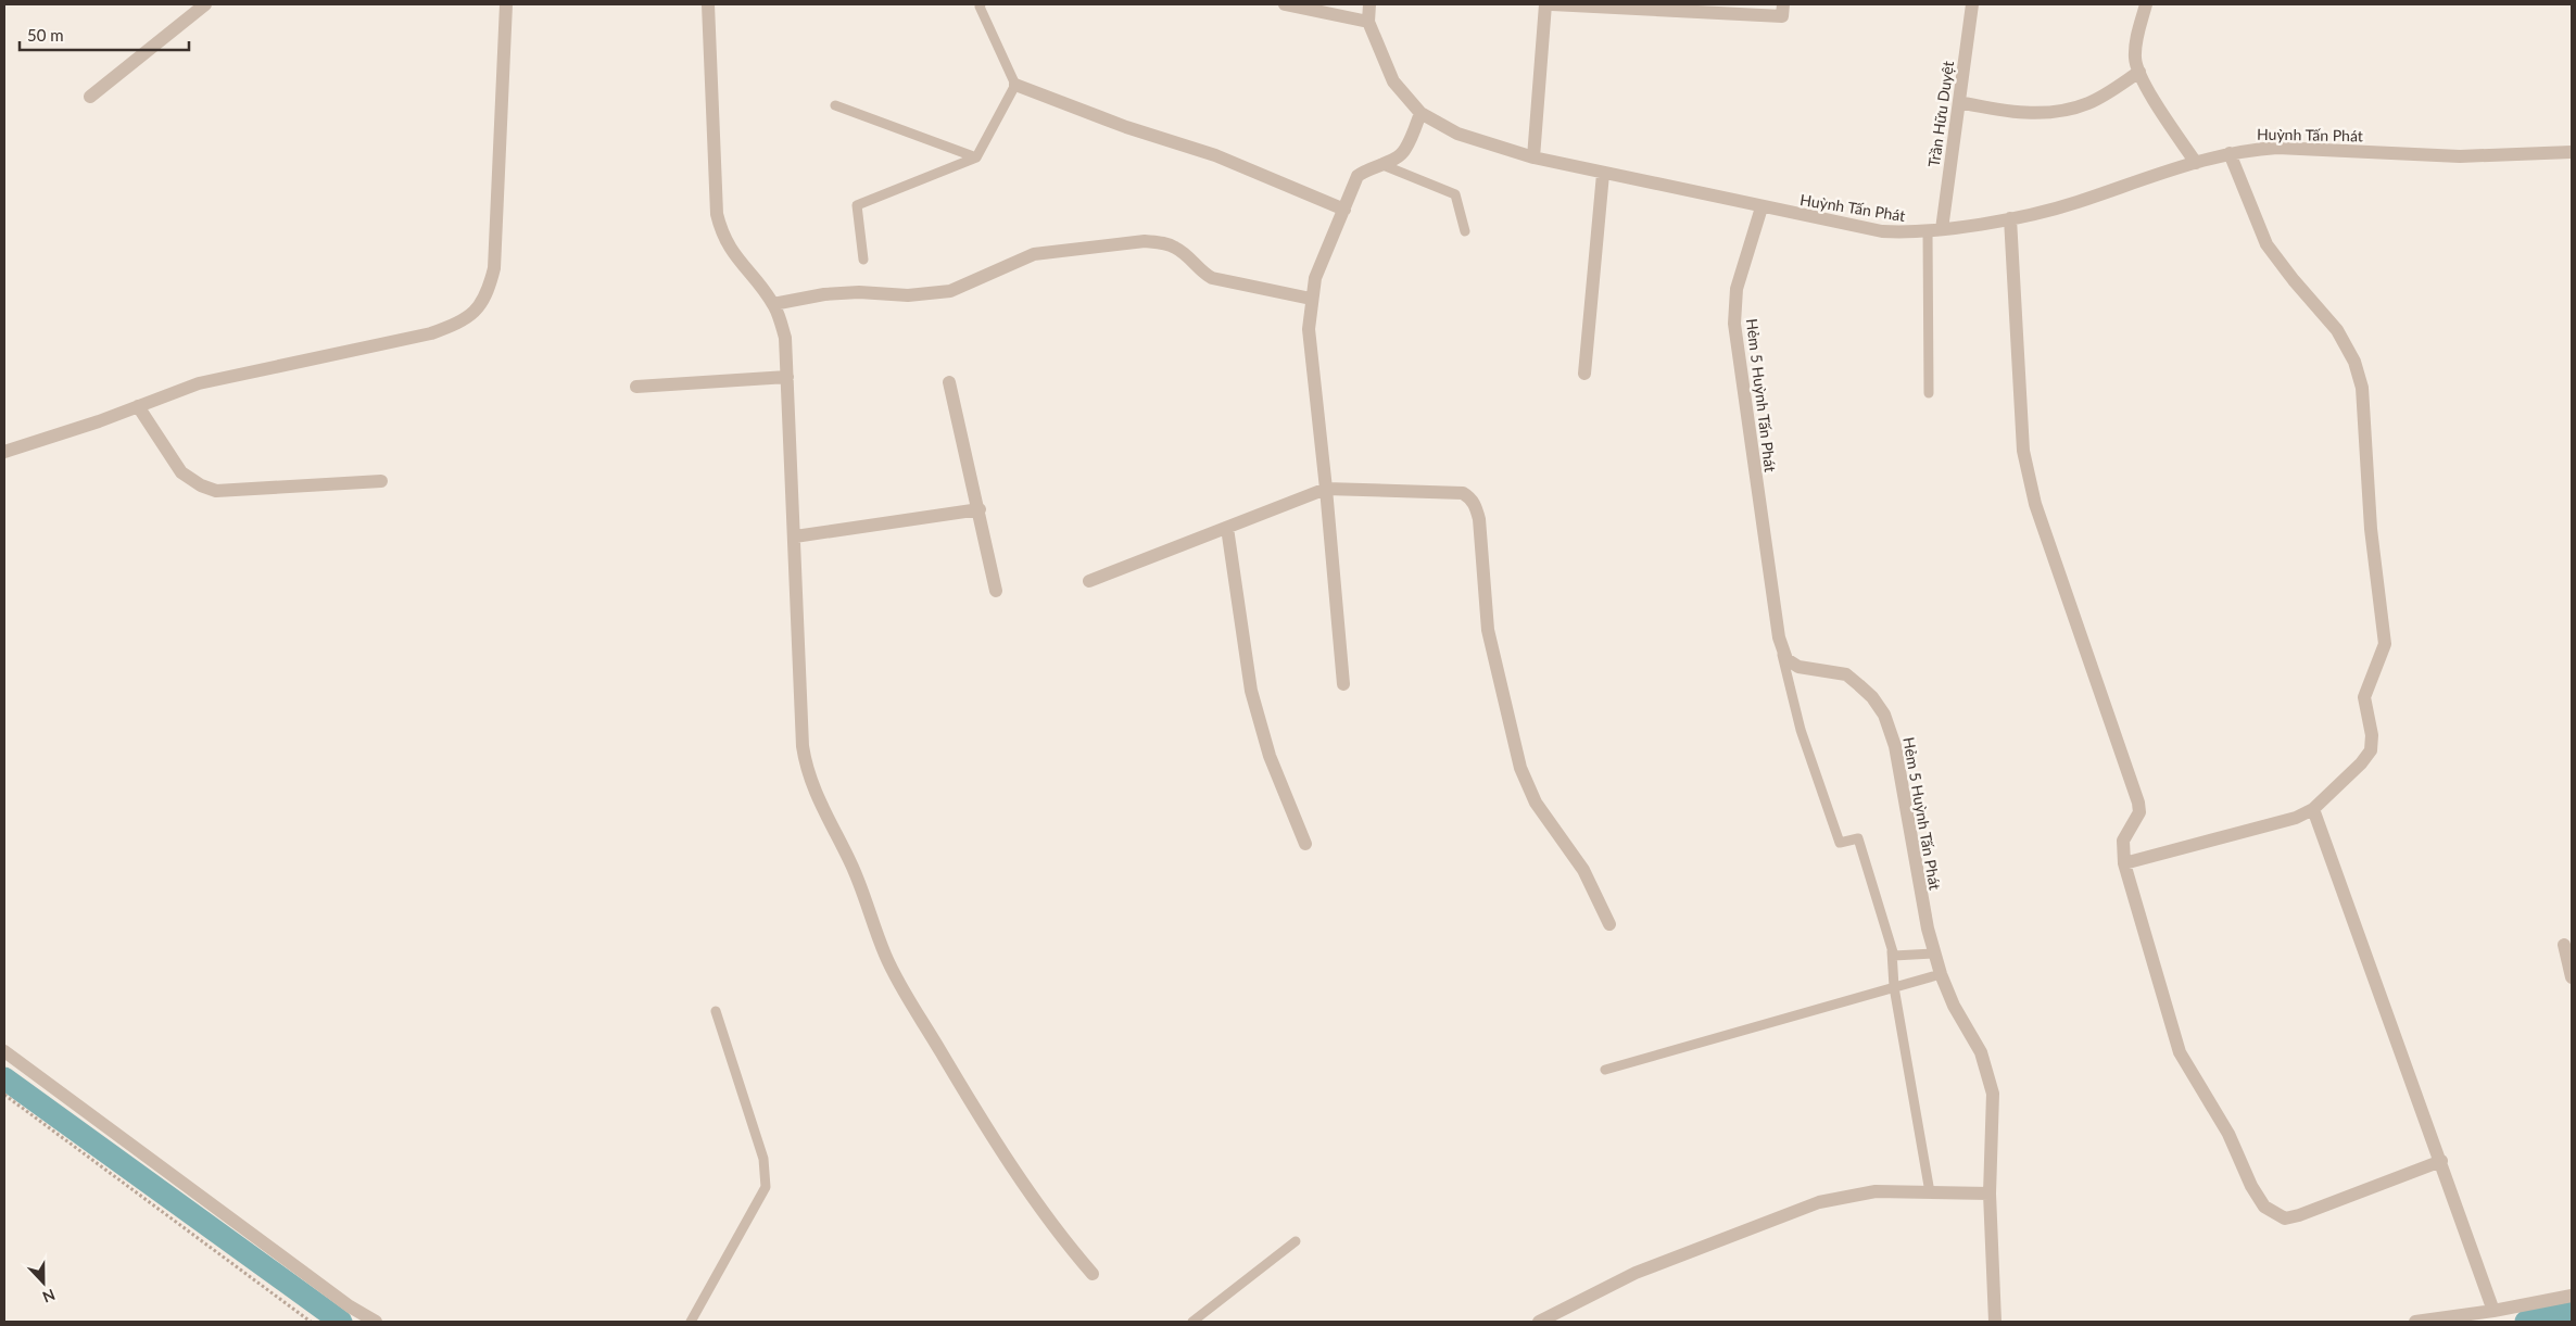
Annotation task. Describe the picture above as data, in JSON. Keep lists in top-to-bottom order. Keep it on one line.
{"streets":{"street":["Trần Hữu Duyệt","Huỳnh Tấn Phát","Hẻm 5 Huỳnh Tấn Phát"]},"crossings":[["Trần Hữu Duyệt","Huỳnh Tấn Phát"],["Huỳnh Tấn Phát","Hẻm 5 Huỳnh Tấn Phát"]],"scale_bar":"50 m","north":"bottom"}
